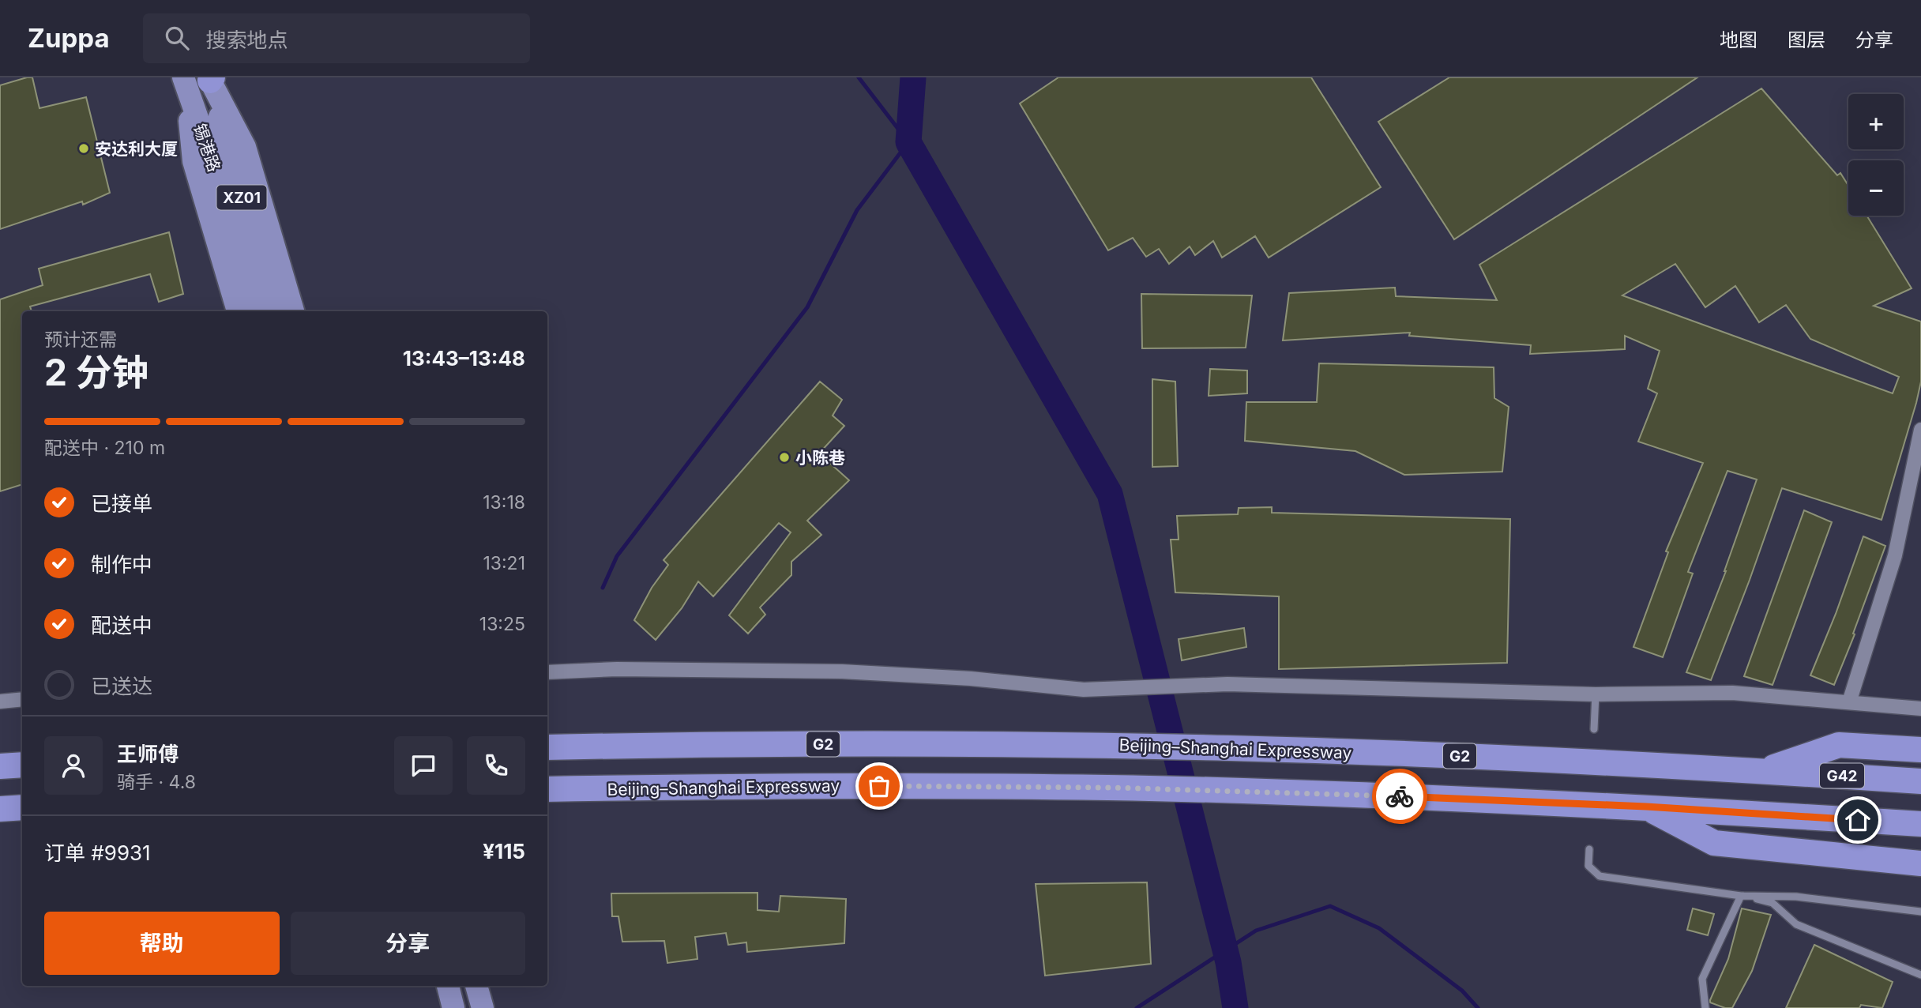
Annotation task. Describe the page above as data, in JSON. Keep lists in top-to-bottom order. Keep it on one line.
{"streets":{"highway":["G2","Beijing–Shanghai Expressway","G42"],"main road":["锡港路","XZ01"]},"crossings":[["Beijing–Shanghai Expressway","G42"]],"places":["安达利大厦","小陈巷"],"page":{"header":"Zuppa","search":"搜索地点","nav":["地图","图层","分享"],"map_buttons":["+","−"],"heading":["2 分钟","预计还需","13:43–13:48"],"panel":["王师傅","骑手 · 4.8","订单 #9931","¥115"],"bar":"配送中 · 210 m","list":[["已接单","13:18"],["制作中","13:21"],["配送中","13:25"],"已送达"],"buttons":["帮助","分享"]}}
